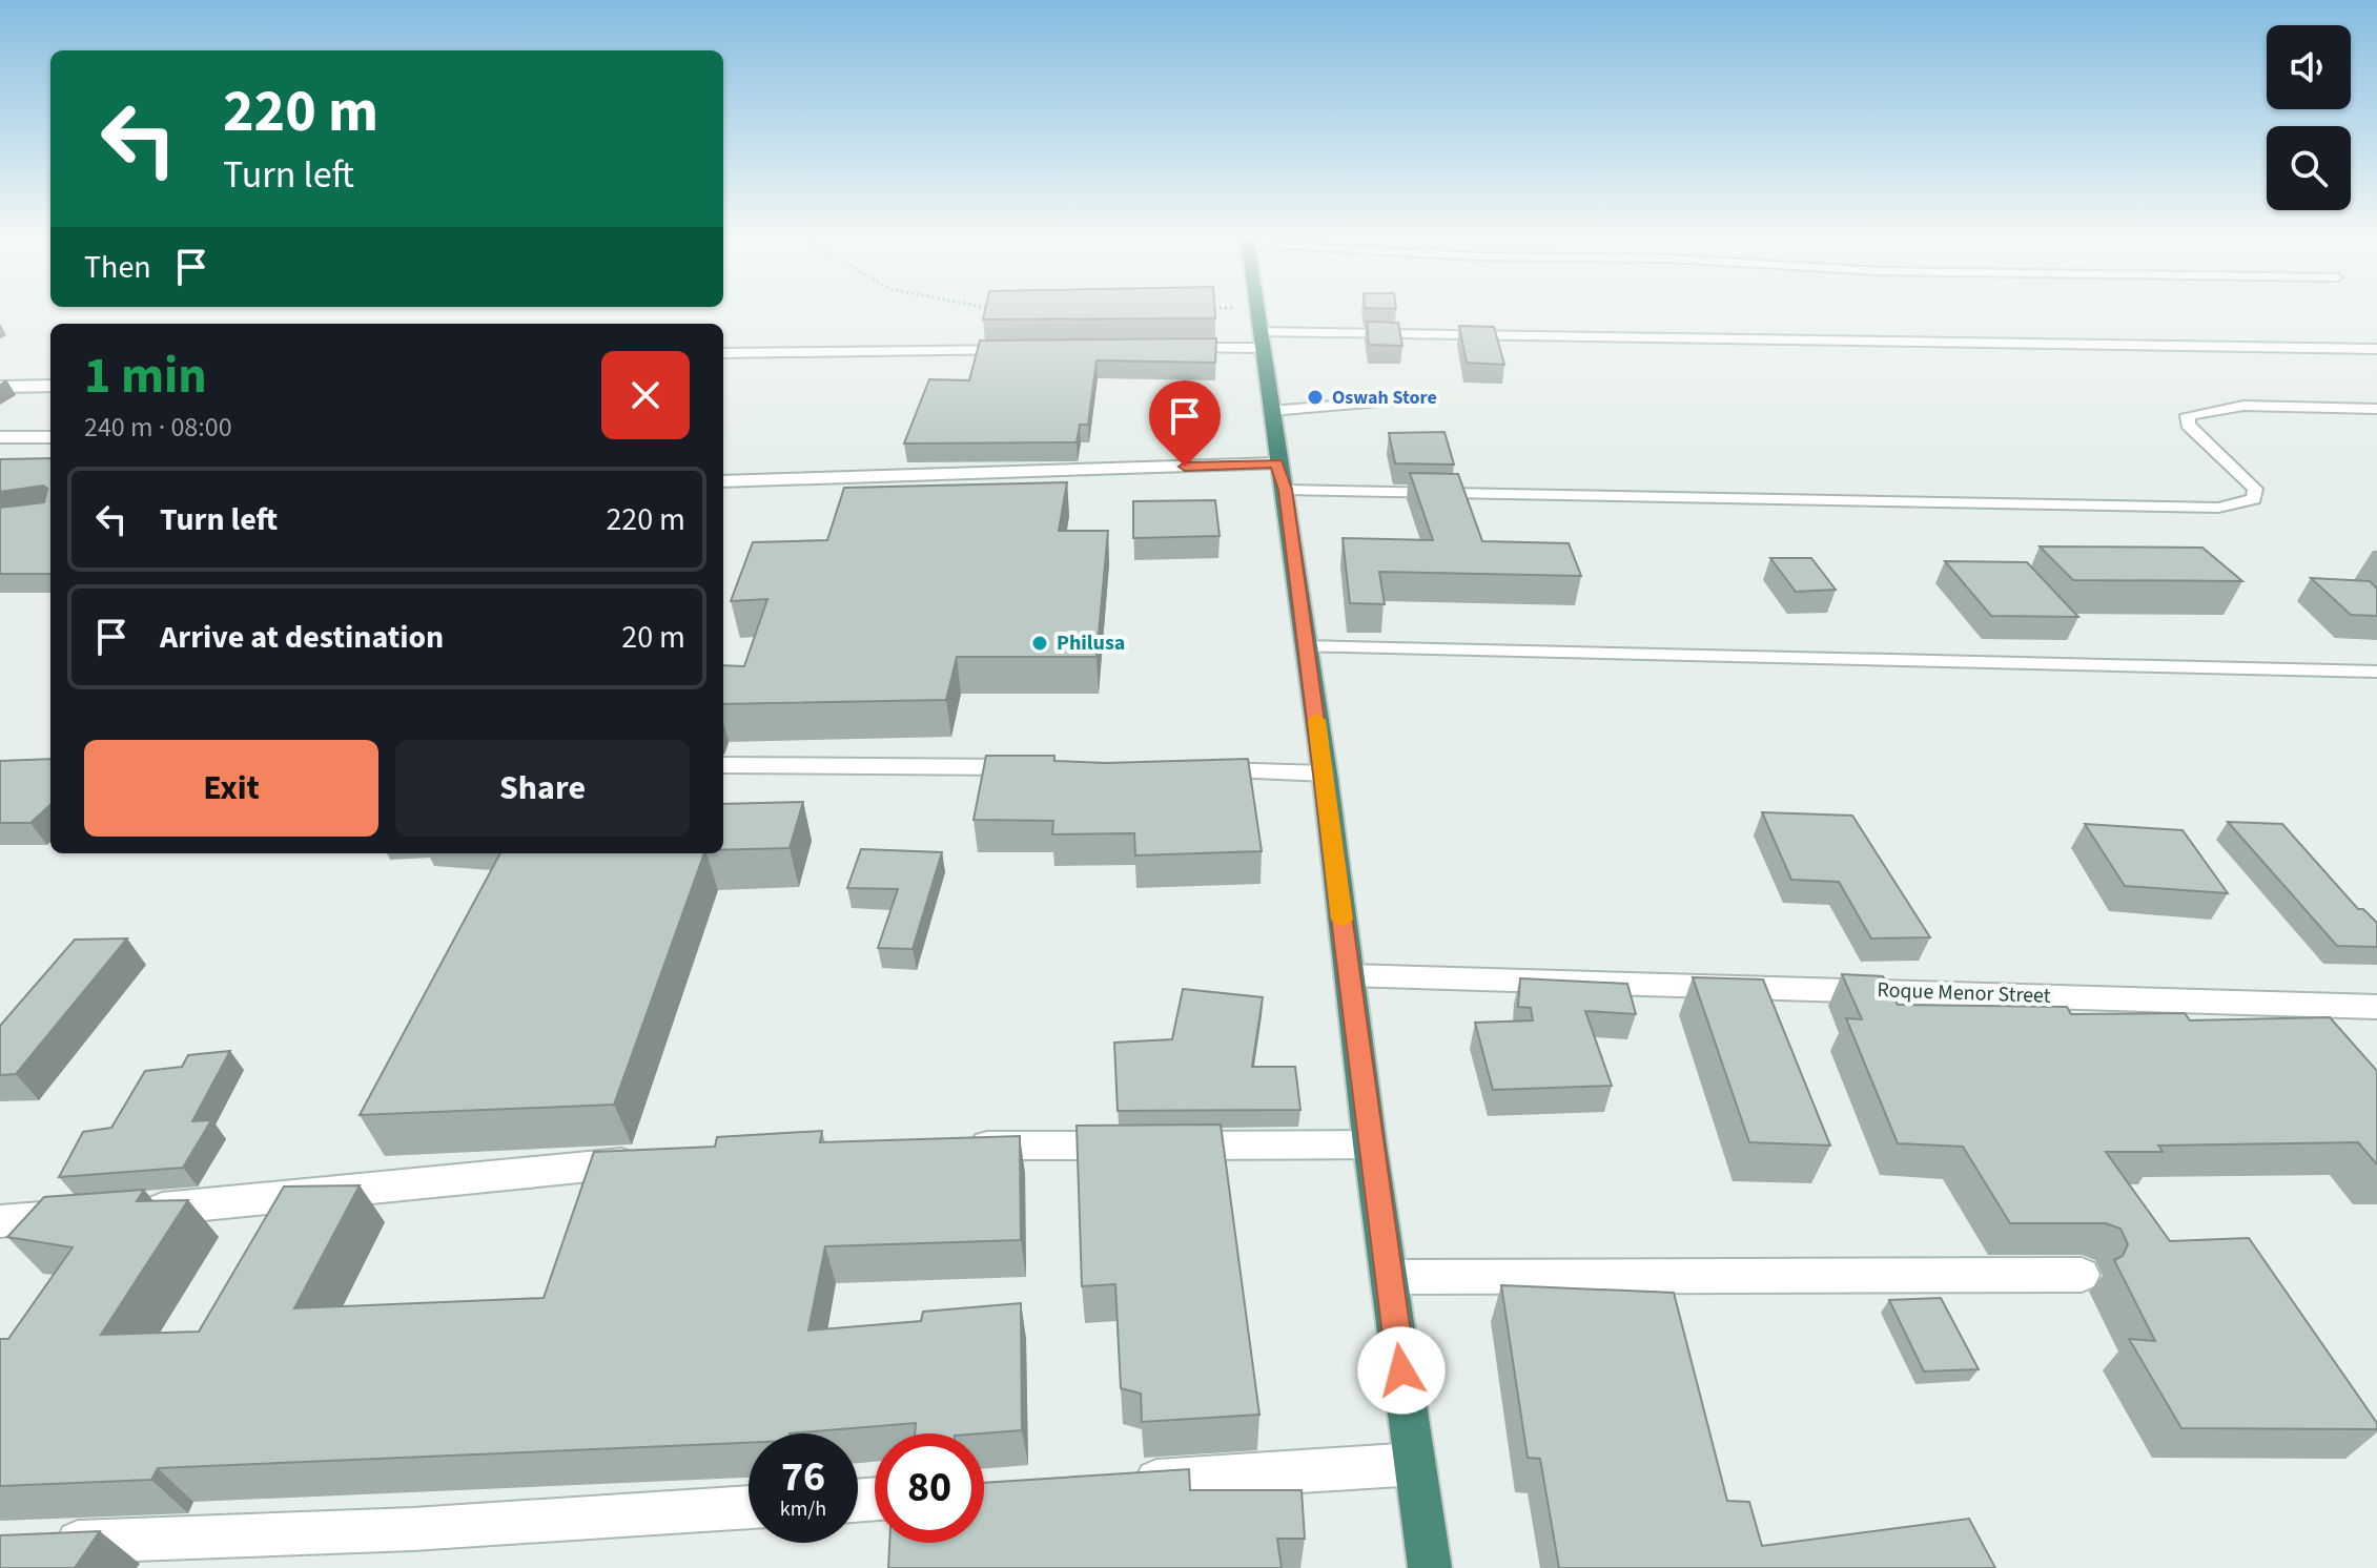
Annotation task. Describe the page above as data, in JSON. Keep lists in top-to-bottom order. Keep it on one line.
{"streets":{"street":["Roque Menor Street"]},"places":["Oswah Store","Philusa"],"page":{"turn":["220 m","Turn left"],"then":"Then","heading":["1 min","240 m · 08:00"],"list":[{"name":"Turn left","value":"220 m"},{"name":"Arrive at destination","value":"20 m"}],"buttons":["Exit","Share"],"speed":"76 km/h","limit":"80"}}
